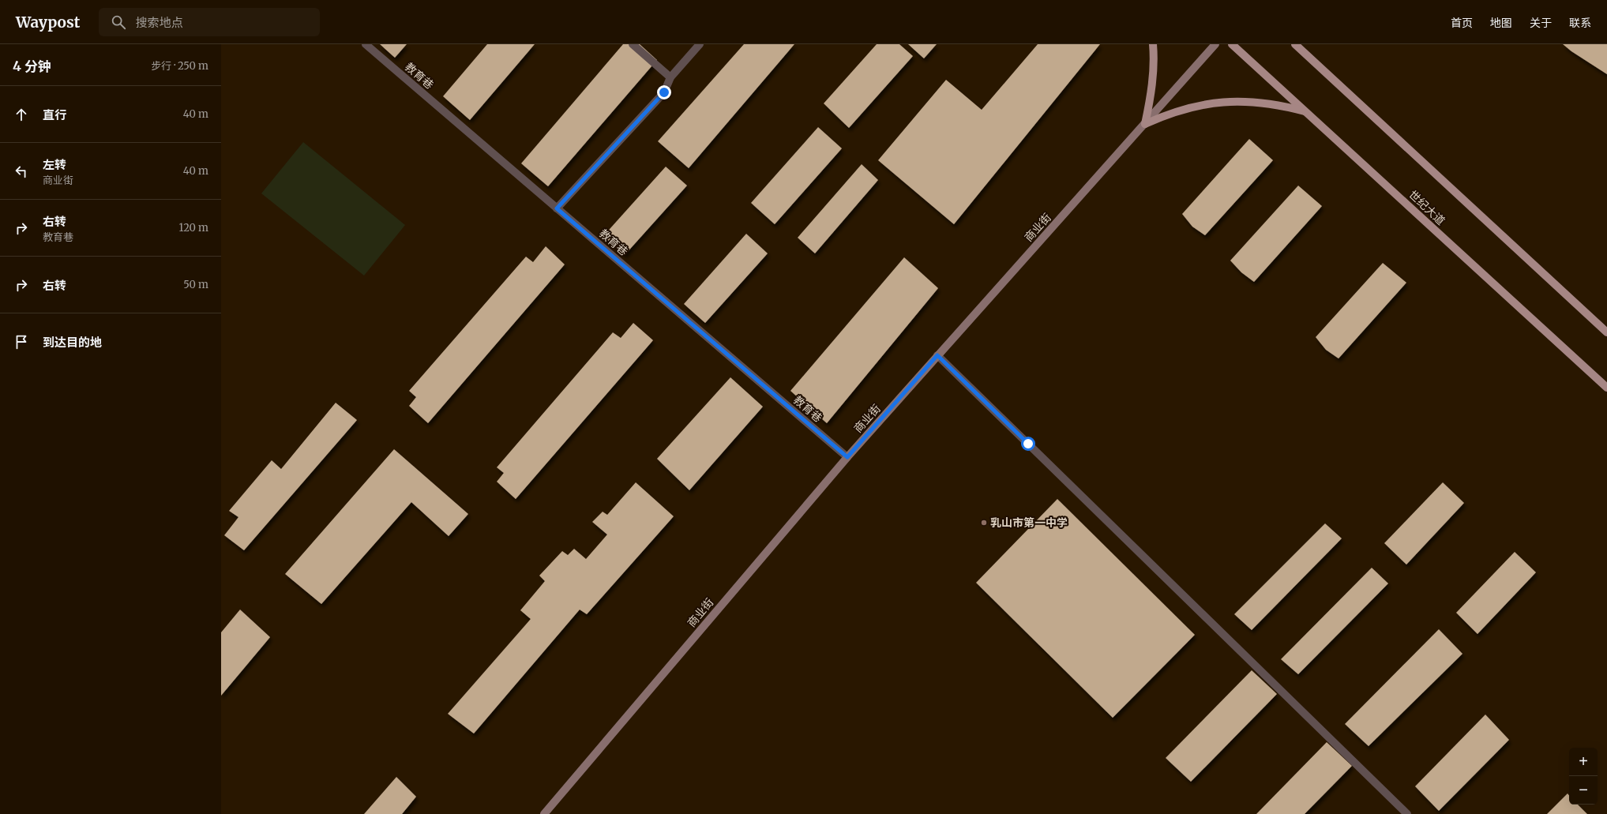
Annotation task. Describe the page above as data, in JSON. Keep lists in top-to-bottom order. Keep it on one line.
{"streets":{"main road":["世纪大道"],"street":["教育巷","商业街"]},"crossings":[["教育巷","商业街"]],"places":["乳山市第一中学"],"page":{"header":"Waypost","search":"搜索地点","nav":["首页","地图","关于","联系"],"heading":["4 分钟","步行 · 250 m"],"list":[["直行","40 m"],["左转","商业街","40 m"],["右转","教育巷","120 m"],["右转","50 m"],"到达目的地"],"map_buttons":["+","−"]}}
